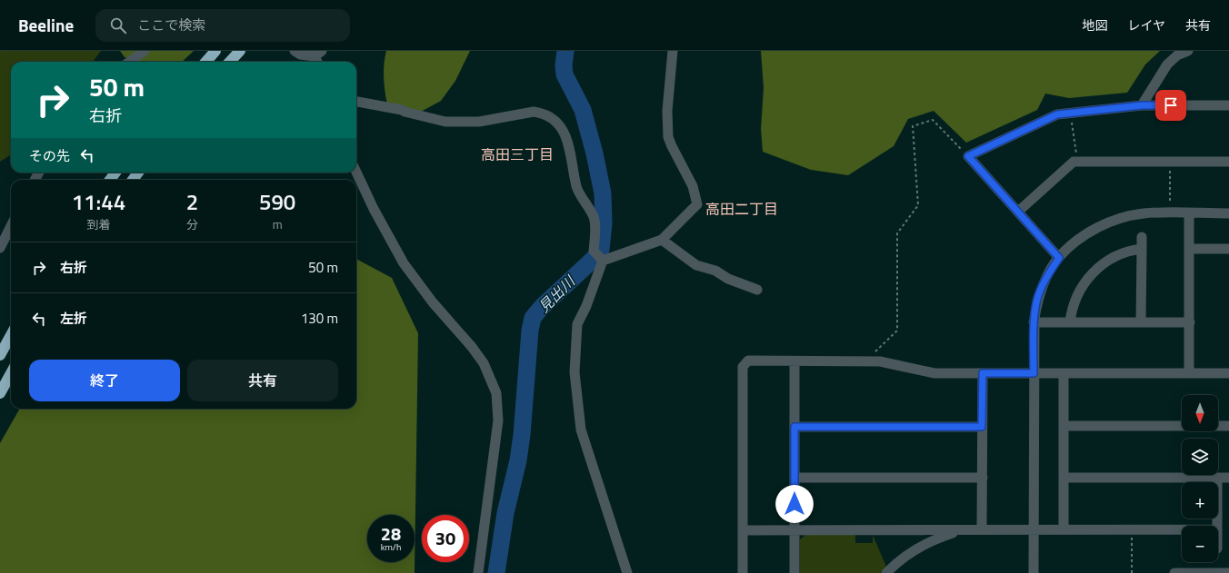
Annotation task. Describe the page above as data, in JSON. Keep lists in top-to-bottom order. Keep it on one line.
{"districts":["高田三丁目","高田二丁目"],"water":["見出川"],"north":"bottom","page":{"header":"Beeline","search":"ここで検索","nav":["地図","レイヤ","共有"],"turn":["50 m","右折"],"then":"その先","eta":["11:44","到着","2","分","590","m"],"list":[{"name":"右折","value":"50 m"},{"name":"左折","value":"130 m"}],"buttons":["終了","共有"],"map_buttons":["+","−"],"speed":"28 km/h","limit":"30"}}
